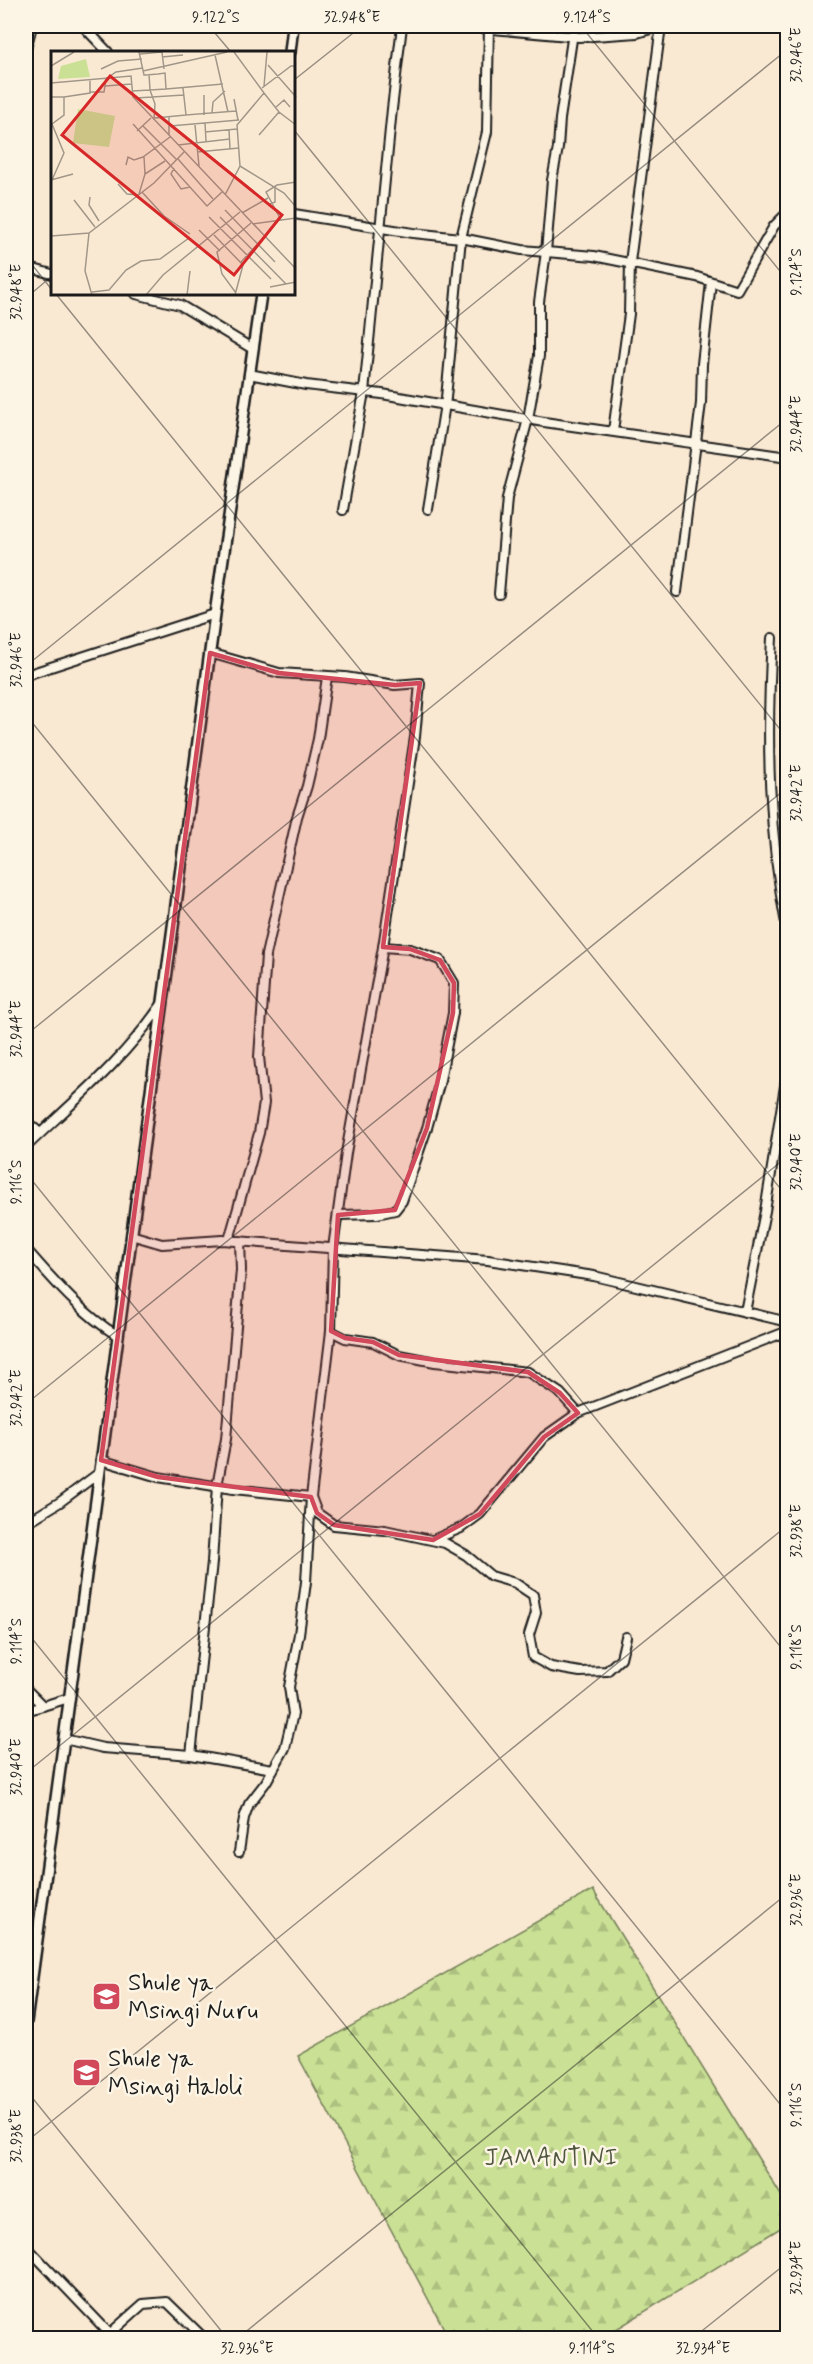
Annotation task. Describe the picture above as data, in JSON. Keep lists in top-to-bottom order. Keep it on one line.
{"parks":["JAMANTINI"],"places":{"school or university":["Shule ya Msingi Nuru","Shule ya Msingi Haloli"]},"coordinates":["9.122°S","32.948°E","9.124°S","32.946°E","32.944°E","32.942°E","32.940°E","9.116°S","32.938°E","9.114°S","9.118°S","32.936°E","32.934°E"]}
